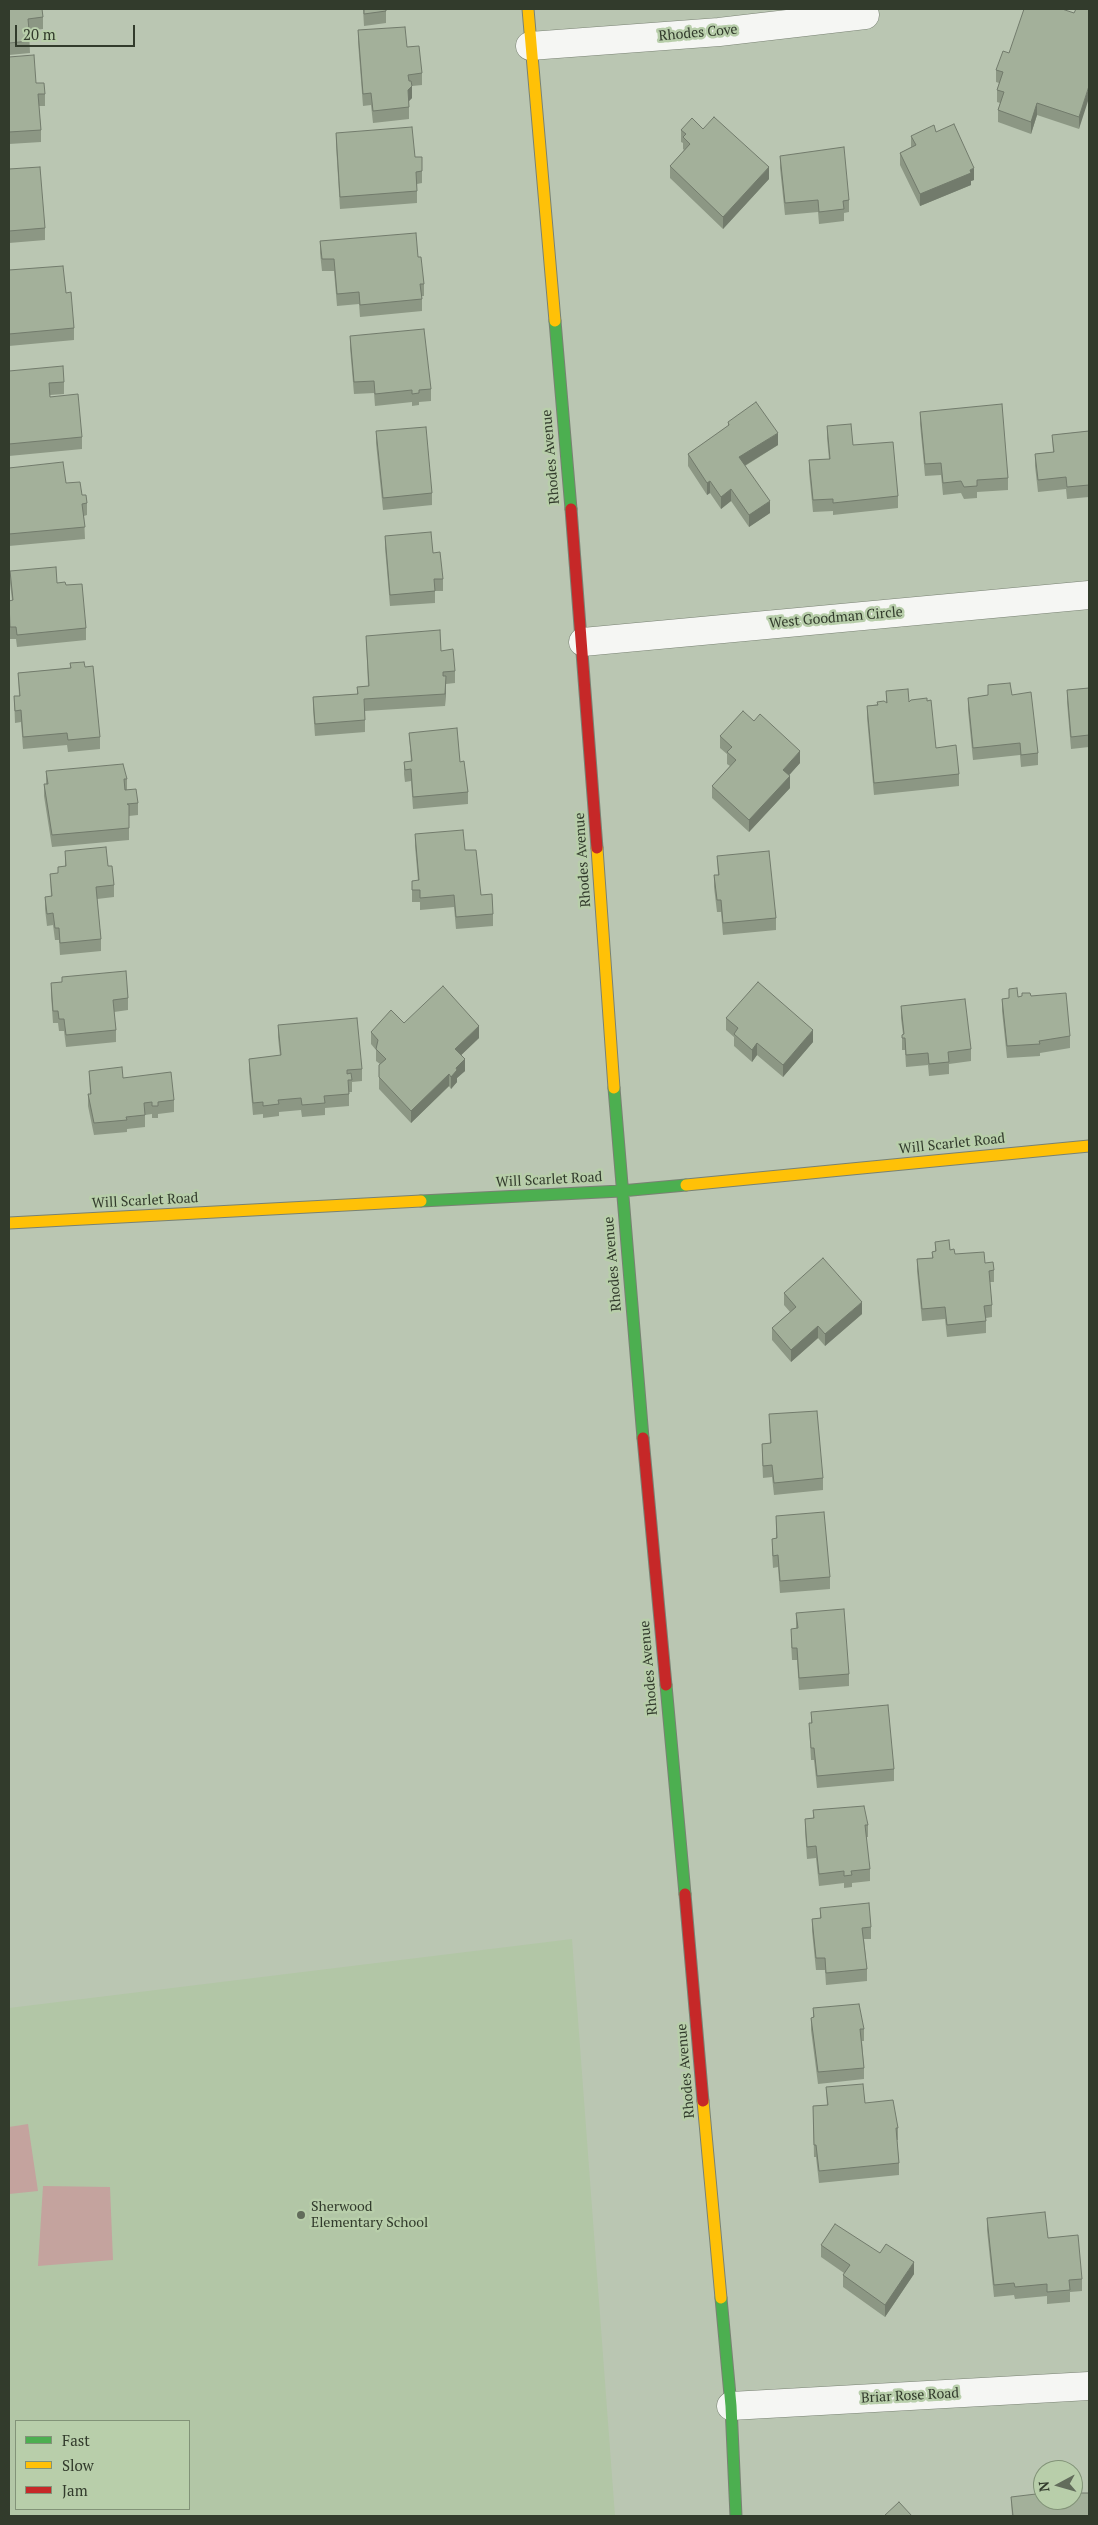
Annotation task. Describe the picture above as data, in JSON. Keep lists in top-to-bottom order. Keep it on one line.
{"streets":{"main road":["Rhodes Avenue","Will Scarlet Road"],"street":["Rhodes Cove","West Goodman Circle","Briar Rose Road"]},"crossings":[["Rhodes Cove","Rhodes Avenue"],["Rhodes Avenue","West Goodman Circle"],["Rhodes Avenue","Will Scarlet Road"],["Rhodes Avenue","Briar Rose Road"]],"places":["Sherwood Elementary School"],"legend":["Fast","Slow","Jam"],"scale_bar":"20 m","north":"left"}
